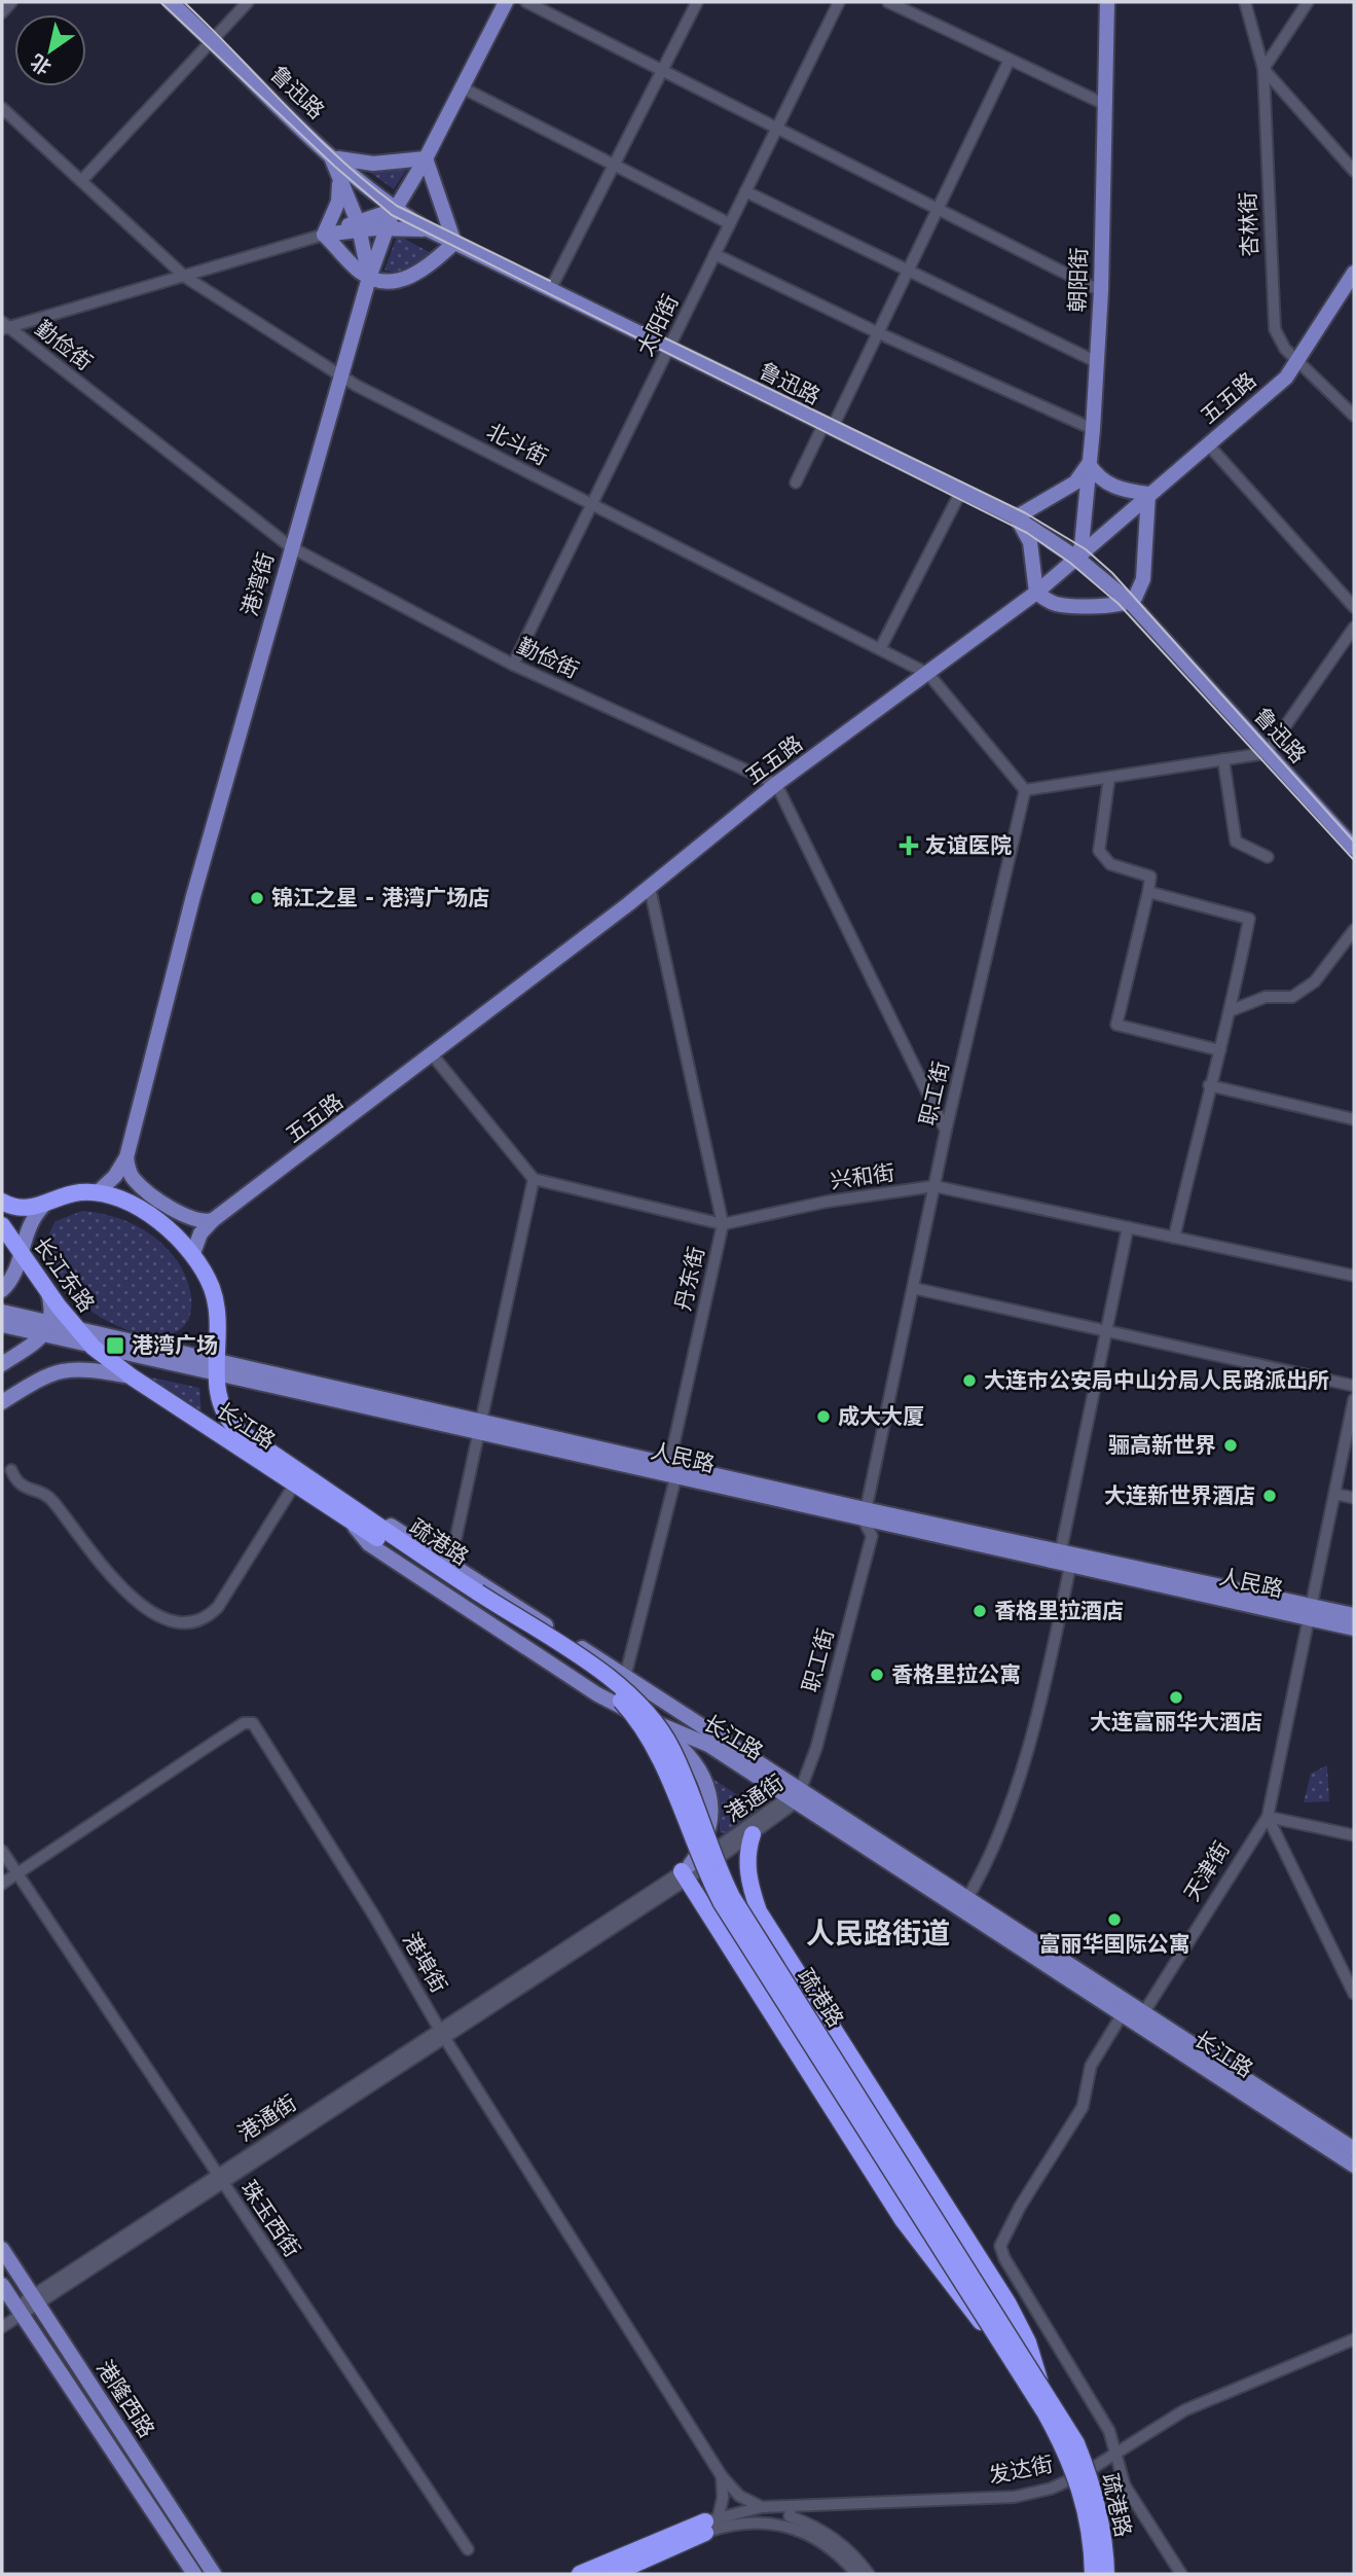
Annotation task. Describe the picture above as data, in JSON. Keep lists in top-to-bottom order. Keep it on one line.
{"streets":{"highway":["长江东路","长江路","疏港路"],"main road":["鲁迅路","朝阳街","五五路","港湾街","人民路","港隆西路"],"street":["杏林街","太阳街","勤俭街","北斗街","职工街","兴和街","丹东街","港通街","天津街","港埠街","珠玉西街","发达街"]},"crossings":[["鲁迅路","朝阳街"],["鲁迅路","太阳街"],["鲁迅路","五五路"],["鲁迅路","港湾街"],["杏林街","五五路"],["朝阳街","五五路"],["太阳街","勤俭街"],["太阳街","北斗街"],["勤俭街","五五路"],["勤俭街","港湾街"],["五五路","北斗街"],["五五路","丹东街"],["北斗街","港湾街"],["北斗街","职工街"],["港湾街","长江东路"],["职工街","兴和街"],["职工街","长江路"],["职工街","人民路"],["职工街","港通街"],["兴和街","丹东街"],["长江东路","长江路"],["长江东路","人民路"],["丹东街","人民路"],["长江路","人民路"],["长江路","疏港路"],["长江路","港通街"],["长江路","天津街"],["港通街","港埠街"],["港通街","珠玉西街"],["港通街","港隆西路"],["港埠街","珠玉西街"],["港埠街","发达街"]],"districts":["人民路街道"],"places":{"health":["友谊医院"],"other":["锦江之星 - 港湾广场店","大连市公安局中山分局人民路派出所","成大大厦","骊高新世界","大连新世界酒店","香格里拉酒店","香格里拉公寓","大连富丽华大酒店","富丽华国际公寓"],"transit":["港湾广场"]},"north":"bottom left"}
